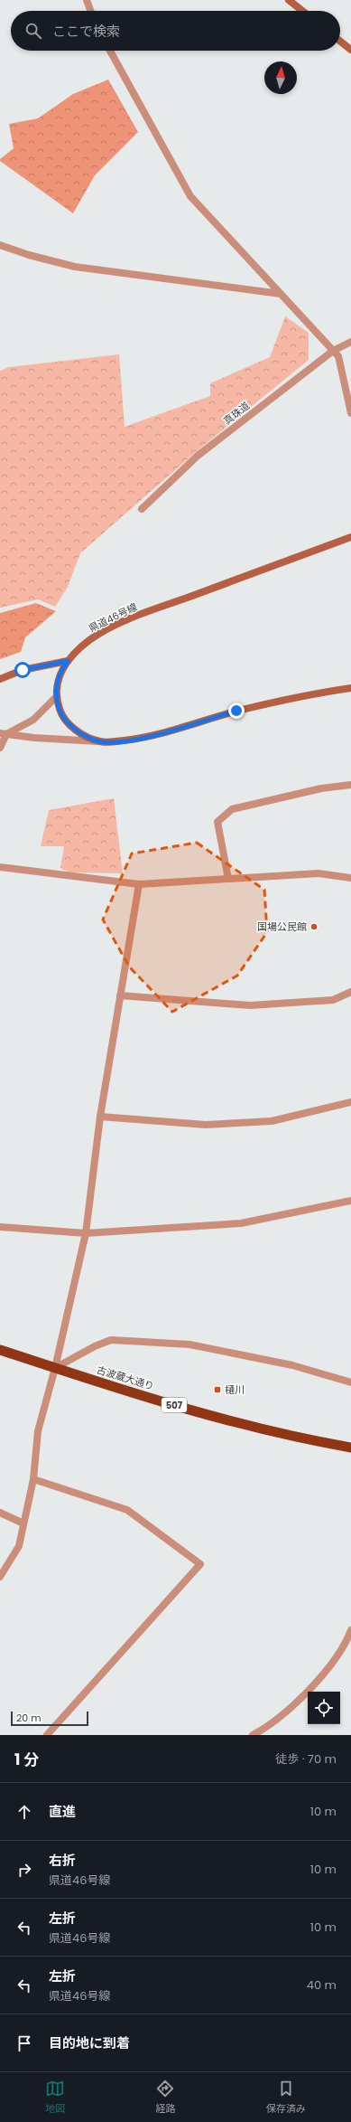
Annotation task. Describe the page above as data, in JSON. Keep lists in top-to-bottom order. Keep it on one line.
{"streets":{"highway":["古波蔵大通り","507"],"main road":["県道46号線"],"street":["真珠道"]},"places":{"other":["国場公民館"],"transit":["樋川"]},"scale_bar":"20 m","north":"top","page":{"search":"ここで検索","scale":"20 m","heading":["1 分","徒歩 · 70 m"],"list":[["直進","10 m"],["右折","県道46号線","10 m"],["左折","県道46号線","10 m"],["左折","県道46号線","40 m"],"目的地に到着"],"nav":["地図","経路","保存済み"]}}
